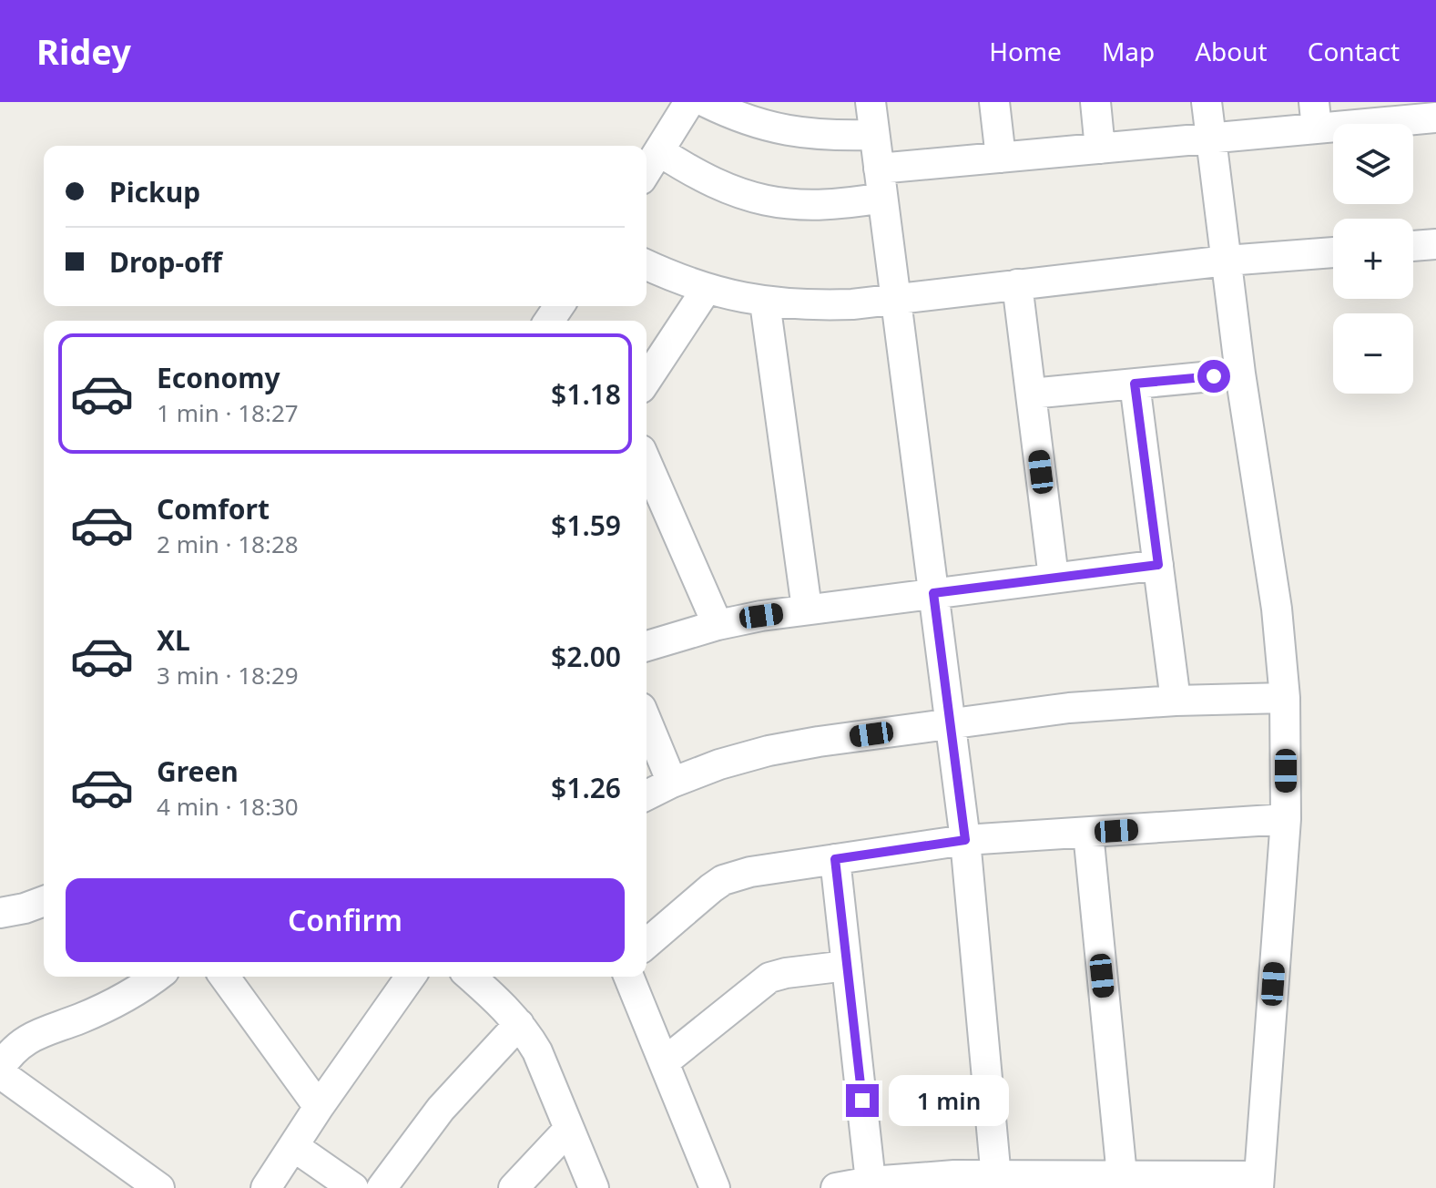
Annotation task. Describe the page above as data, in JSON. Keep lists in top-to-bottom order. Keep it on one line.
{"page":{"header":"Ridey","nav":["Home","Map","About","Contact"],"map_buttons":["+","−"],"banner":["Pickup","Drop-off"],"list":[{"name":"Economy","note":"1 min · 18:27","value":"$1.18"},{"name":"Comfort","note":"2 min · 18:28","value":"$1.59"},{"name":"XL","note":"3 min · 18:29","value":"$2.00"},{"name":"Green","note":"4 min · 18:30","value":"$1.26"}],"buttons":"Confirm","bubble":"1 min"}}
